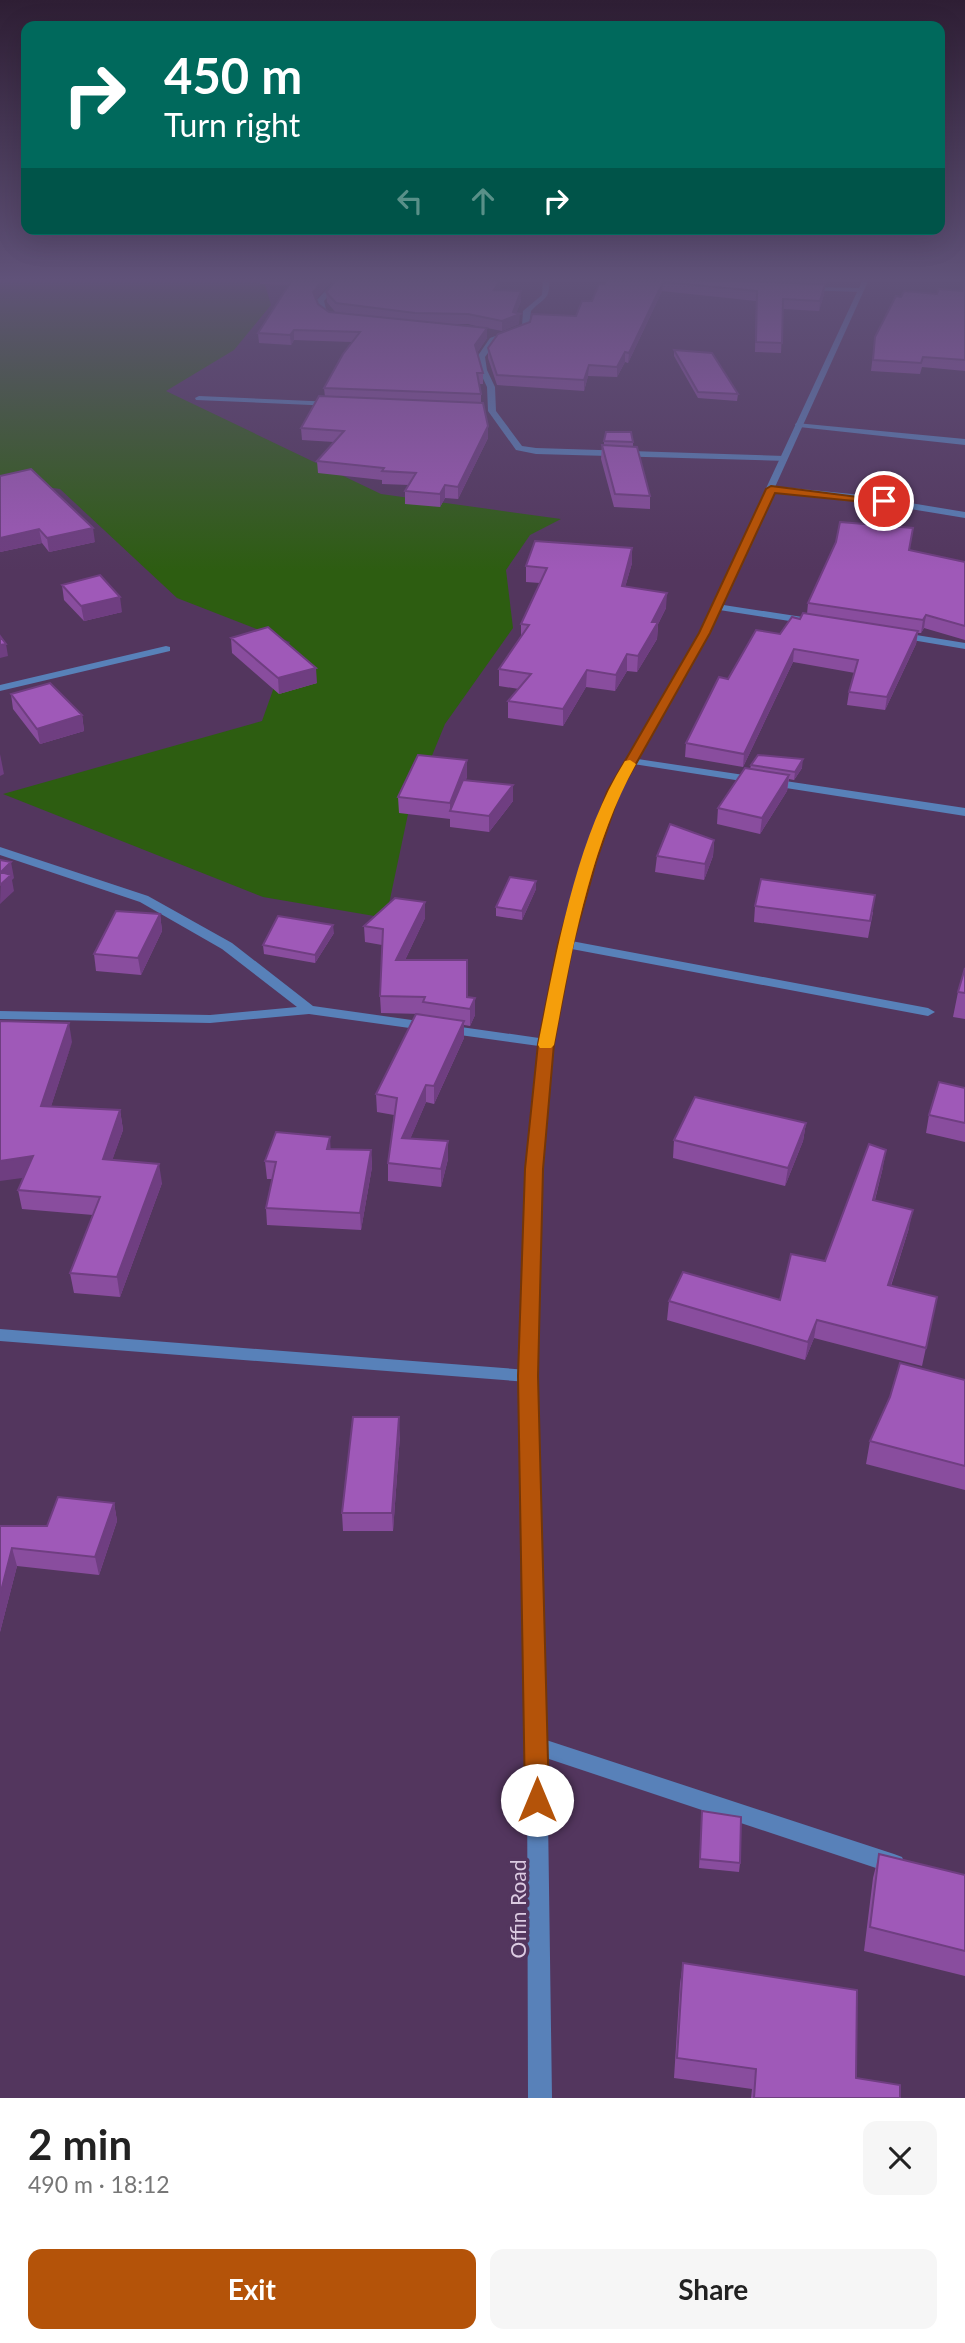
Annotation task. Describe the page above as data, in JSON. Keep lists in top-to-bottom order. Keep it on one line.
{"streets":{"street":["Offin Road"]},"page":{"turn":["450 m","Turn right"],"heading":["2 min","490 m · 18:12"],"buttons":["Exit","Share"]}}
